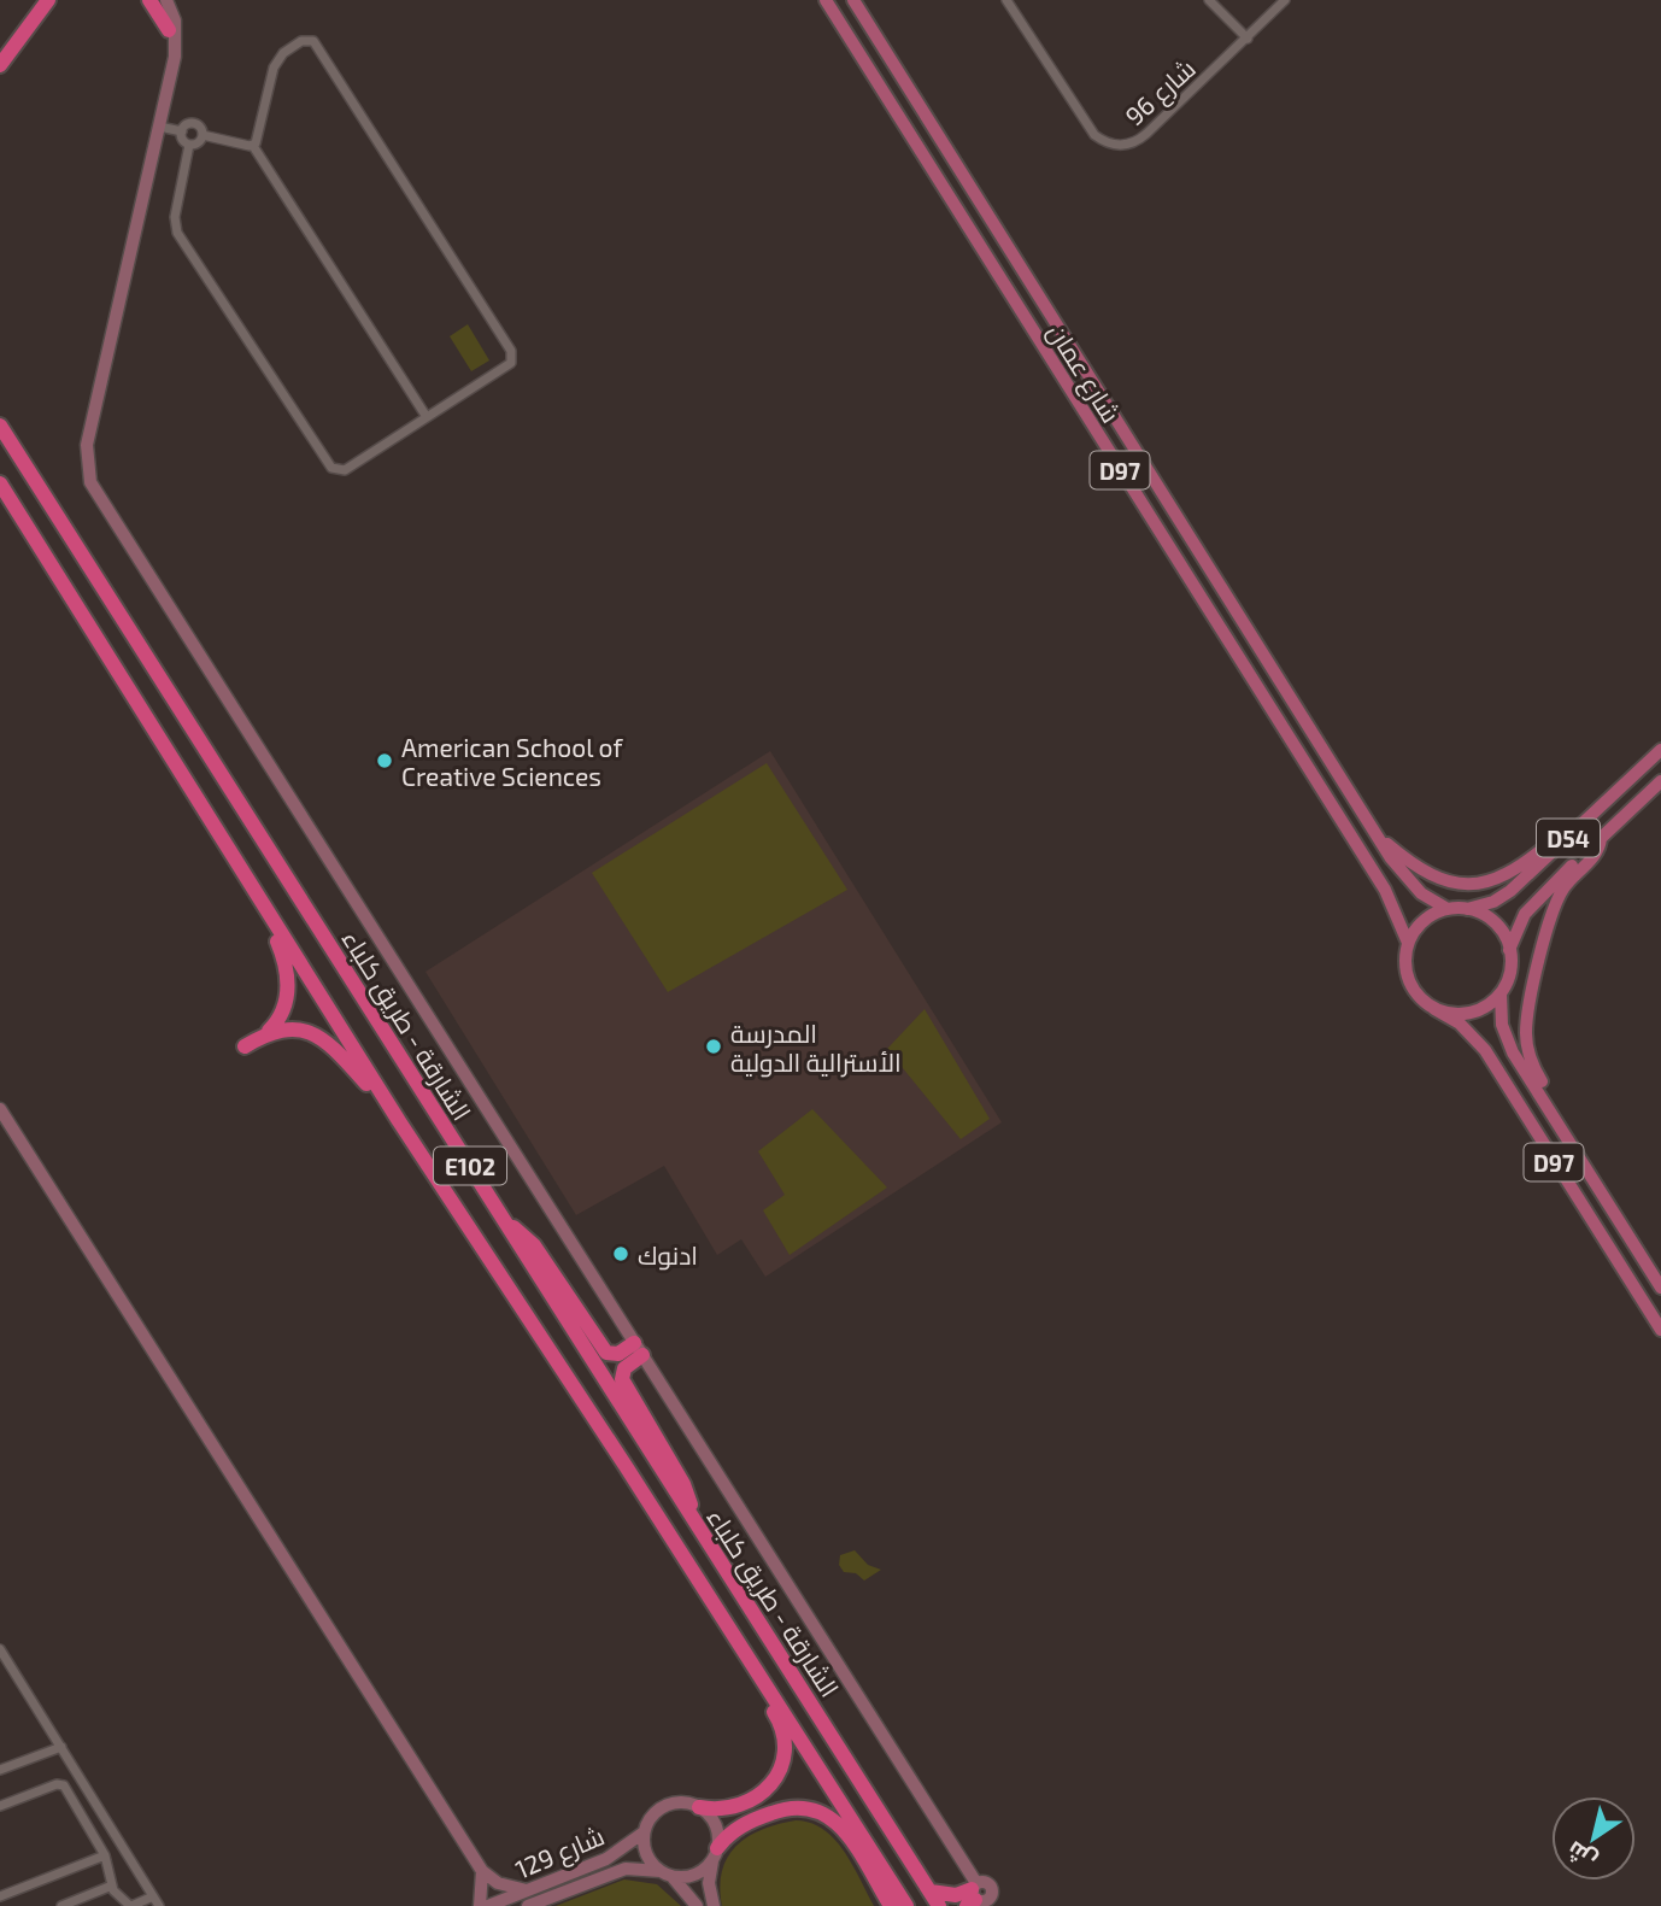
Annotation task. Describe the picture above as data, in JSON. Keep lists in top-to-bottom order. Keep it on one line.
{"streets":{"highway":["الشارقة - طريق كلباء","E102"],"main road":["شارع عمان","D97","D54"],"street":["شارع 96","شارع 129"]},"crossings":[["شارع عمان","D97"],["شارع عمان","D54"],["D97","D54"]],"places":["American School of Creative Sciences","المدرسة الأسترالية الدولية","ادنوك"],"north":"bottom left"}
